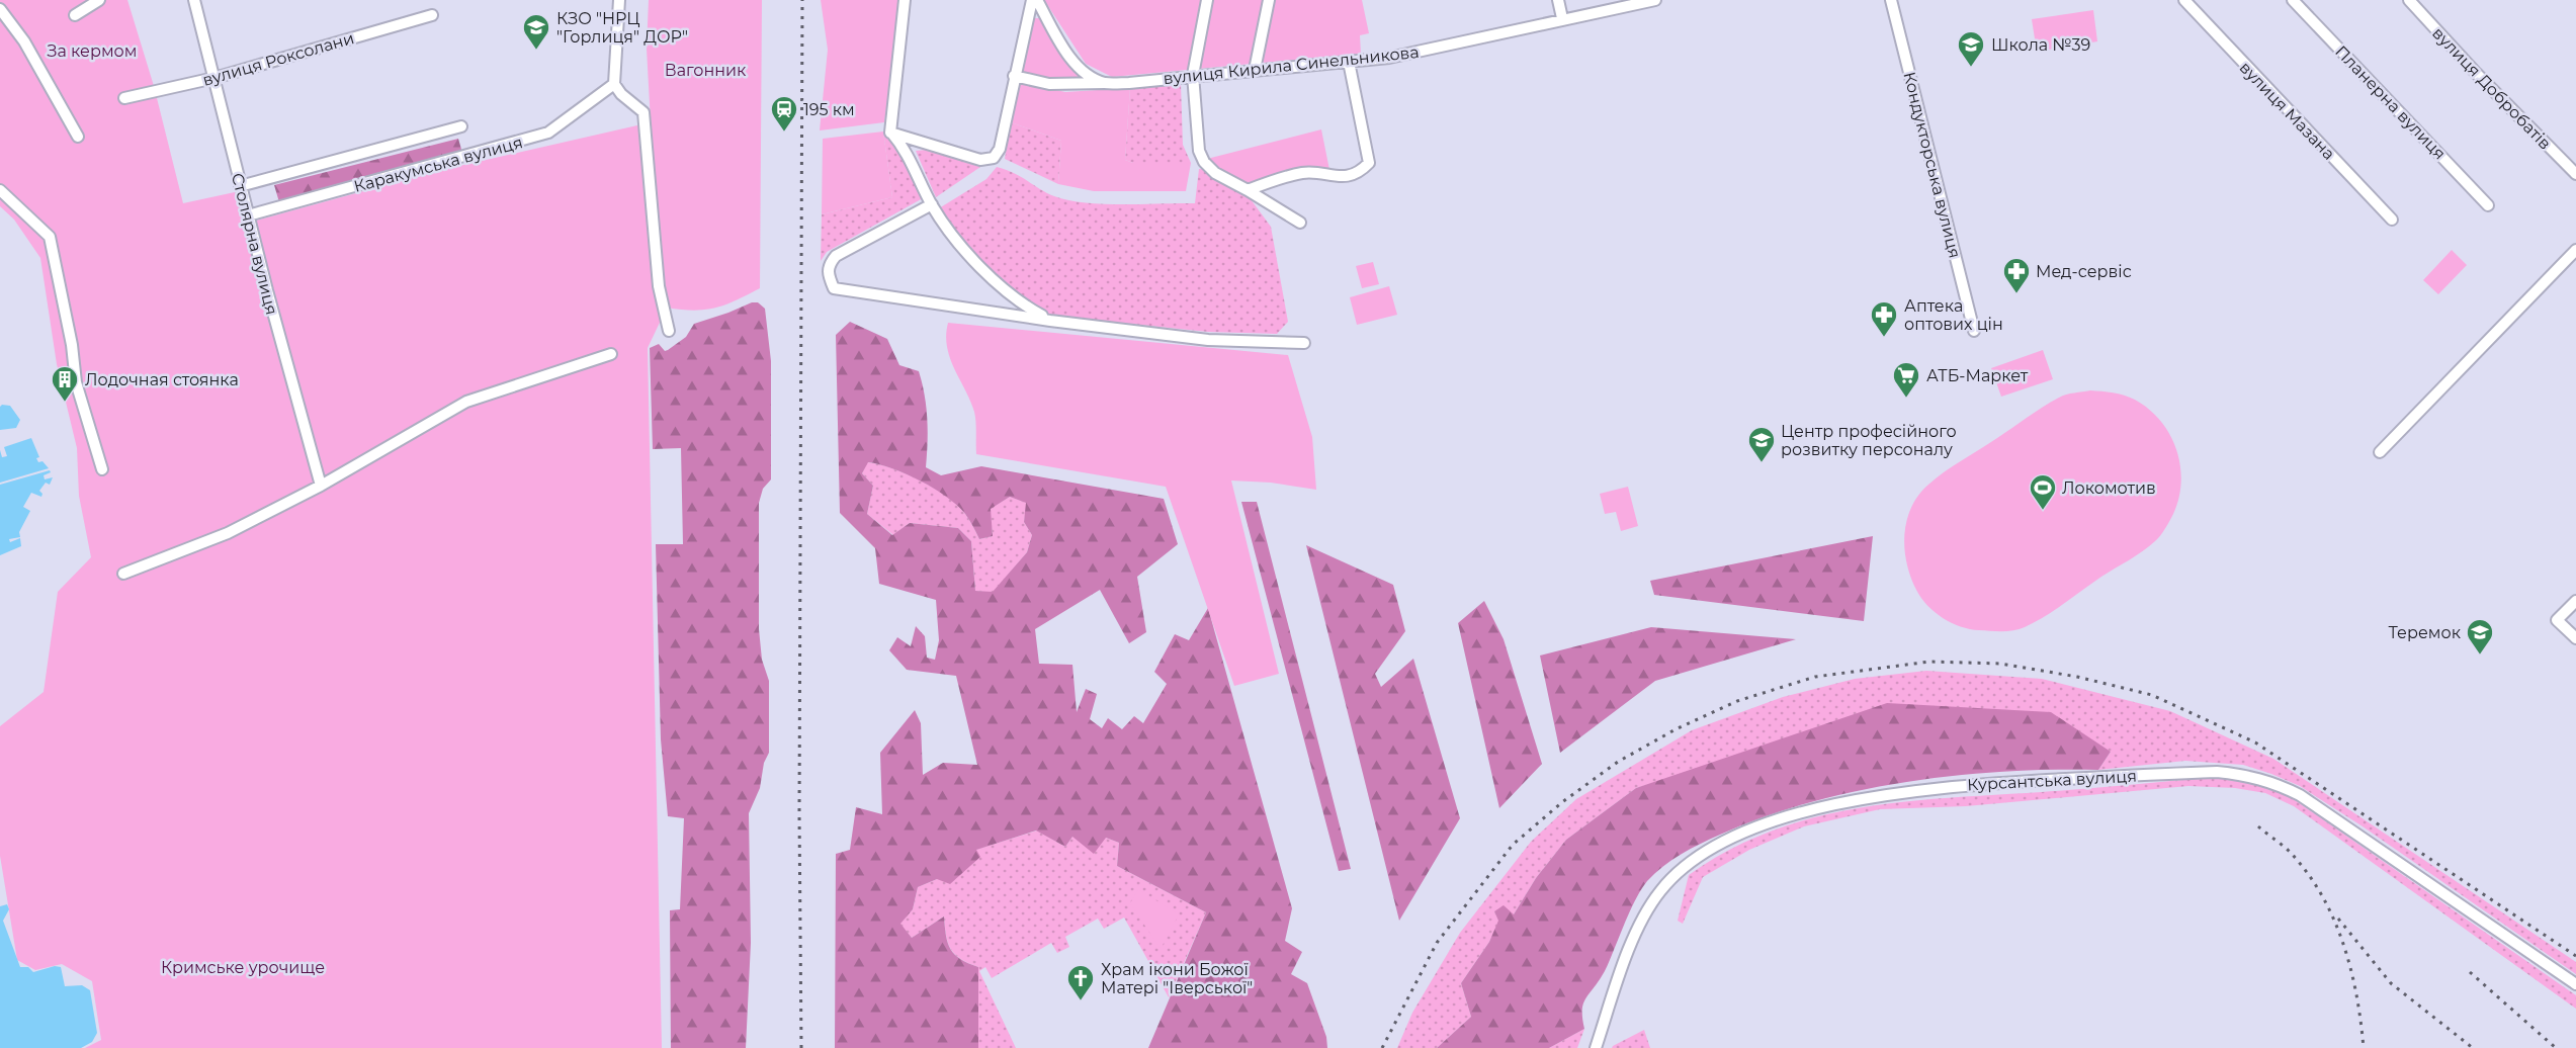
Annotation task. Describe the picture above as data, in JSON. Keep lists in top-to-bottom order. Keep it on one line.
{"streets":{"street":["вулиця Роксолани","вулиця Кирила Синельникова","вулиця Добробатів","Планерна вулиця","вулиця Мазана","Каракумська вулиця","Кондукторська вулиця","Столярна вулиця","Курсантська вулиця"]},"crossings":[["вулиця Роксолани","Столярна вулиця"],["Каракумська вулиця","Столярна вулиця"]],"parks":["За кермом","Вагонник","Кримське урочище"],"places":{"school or university":["КЗО \"НРЦ \"Горлиця\" ДОР\"","Школа №39","Центр професійного розвитку персоналу","Теремок"],"station":["195 км"],"pharmacy":["Мед-сервіс","Аптека оптових цін"],"supermarket":["АТБ-Маркет"],"building":["Лодочная стоянка"],"sports":["Локомотив"],"church":["Храм ікони Божої Матері \"Іверської\""]}}
